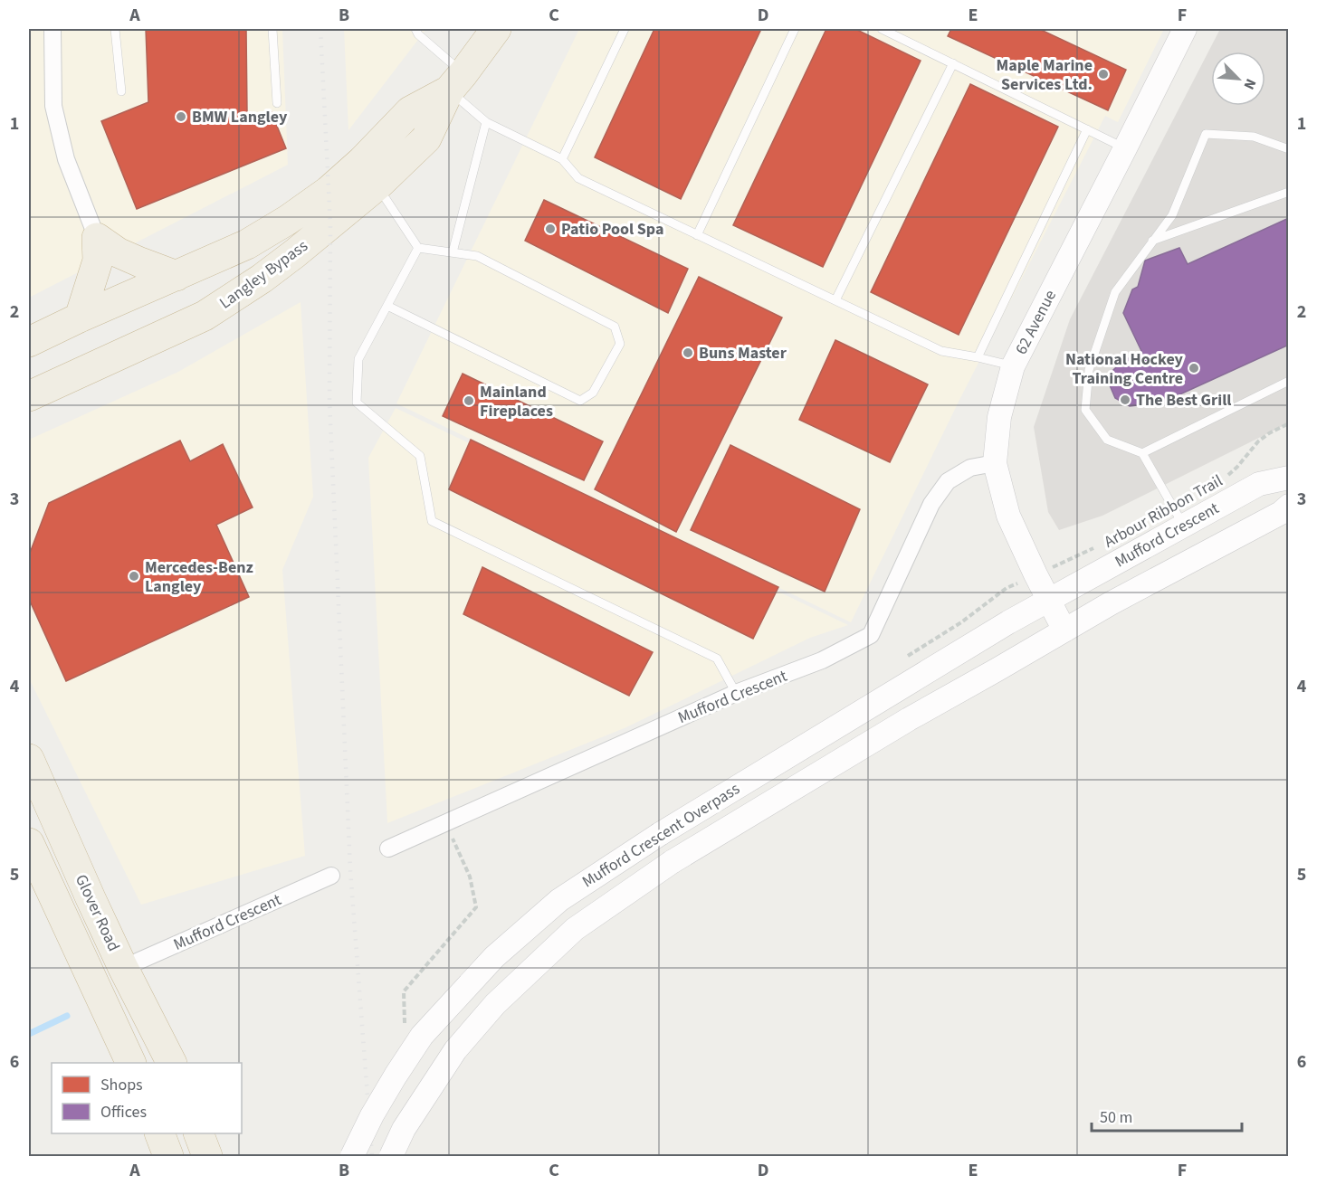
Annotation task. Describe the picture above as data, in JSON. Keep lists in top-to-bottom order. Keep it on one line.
{"streets":{"highway":["Langley Bypass","Glover Road"],"main road":["62 Avenue","Mufford Crescent","Mufford Crescent Overpass"],"path":["Arbour Ribbon Trail"]},"crossings":[["62 Avenue","Mufford Crescent"],["62 Avenue","Mufford Crescent Overpass"],["Mufford Crescent","Mufford Crescent Overpass"],["Mufford Crescent","Glover Road"]],"places":["Maple Marine Services Ltd.","BMW Langley","Patio Pool Spa","Buns Master","National Hockey Training Centre","The Best Grill","Mainland Fireplaces","Mercedes-Benz Langley"],"legend":["Shops","Offices"],"scale_bar":"50 m","north":"bottom right","grid":{"columns":["A","B","C","D","E","F"],"rows":["1","2","3","4","5","6"]}}
